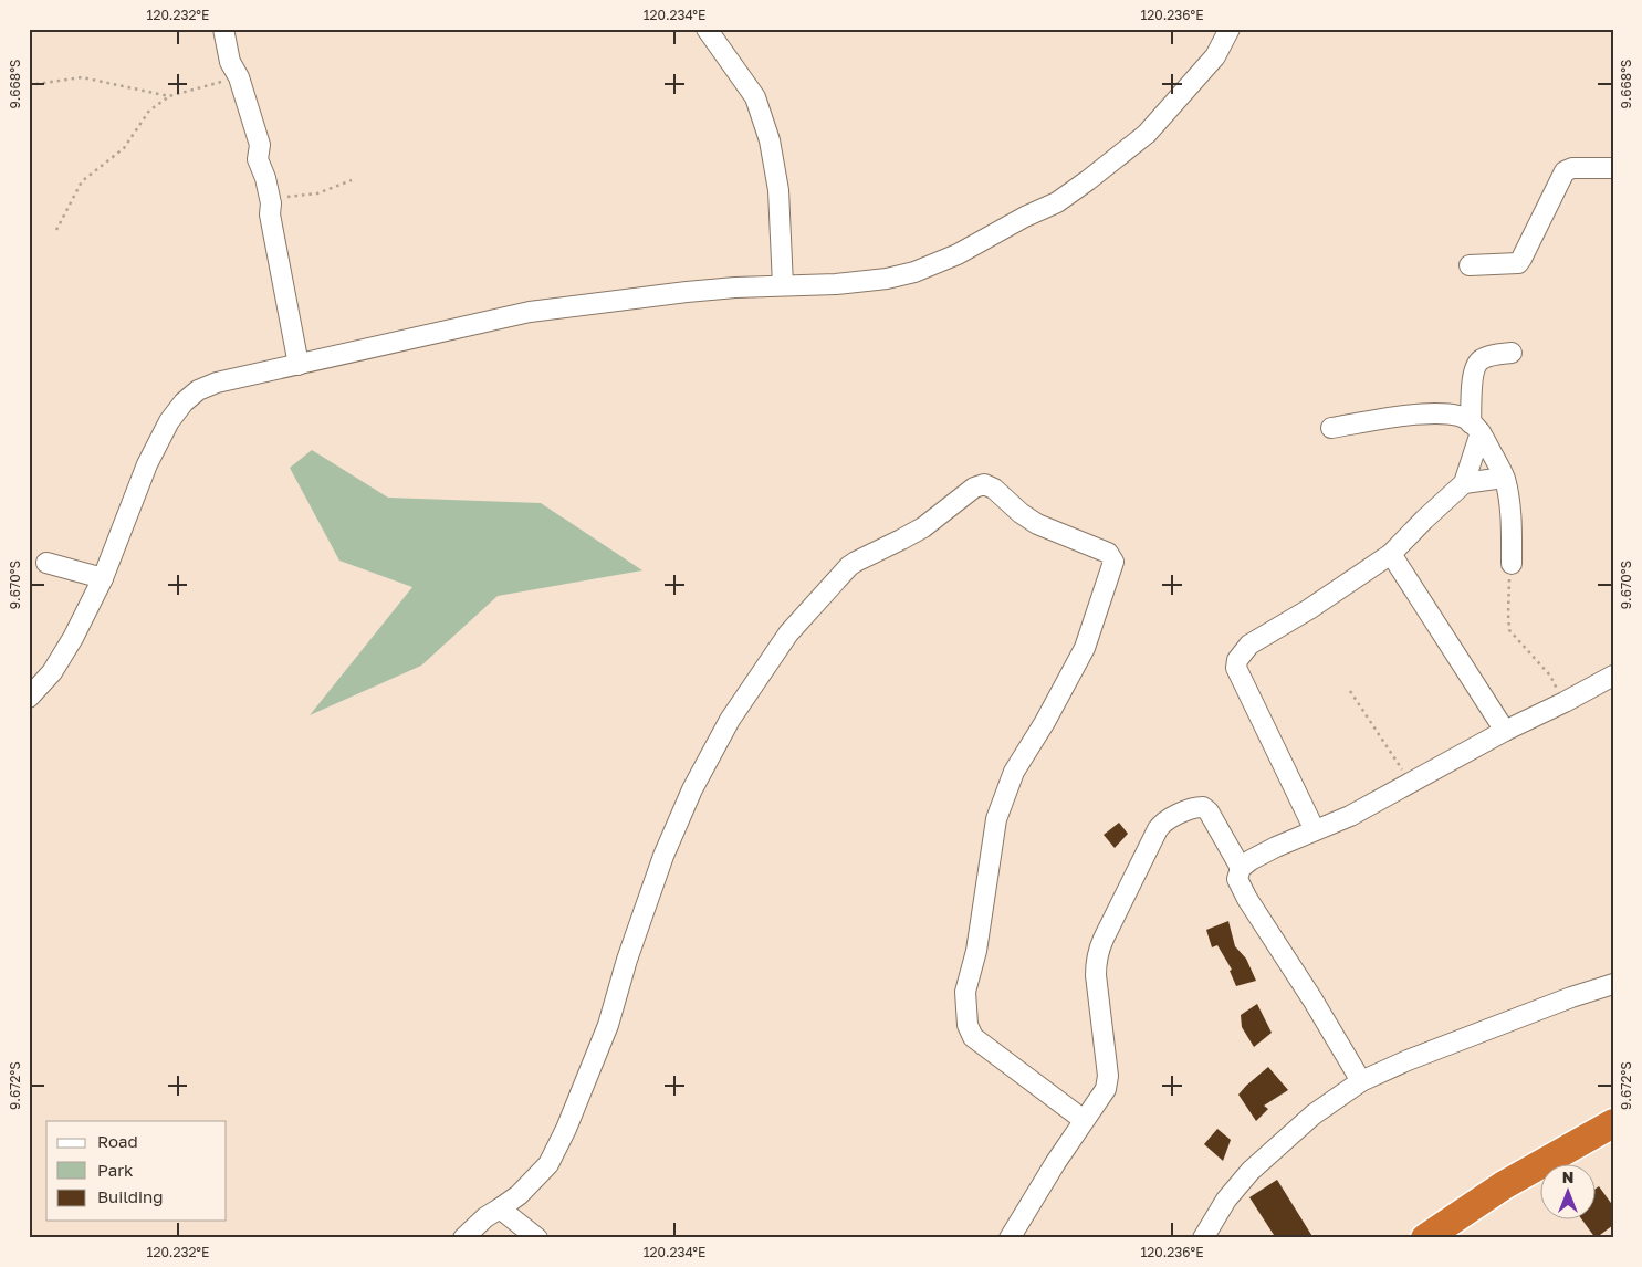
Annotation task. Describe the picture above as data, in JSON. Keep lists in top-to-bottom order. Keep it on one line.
{"legend":["Road","Park","Building"],"north":"top","coordinates":["120.232°E","120.234°E","120.236°E","9.668°S","9.670°S","9.672°S"]}
